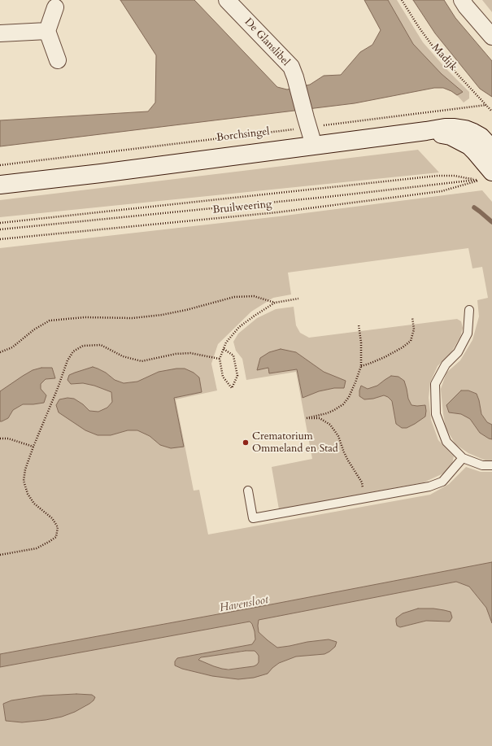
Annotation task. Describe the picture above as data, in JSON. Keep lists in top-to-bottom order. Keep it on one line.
{"streets":{"main road":["Borchsingel"],"street":["De Glanslibel"],"path":["Madijk","Bruilweering"]},"crossings":[["De Glanslibel","Borchsingel"],["Madijk","Borchsingel"],["Borchsingel","Bruilweering"]],"water":["Havensloot"],"places":["Crematorium Ommeland en Stad"]}
